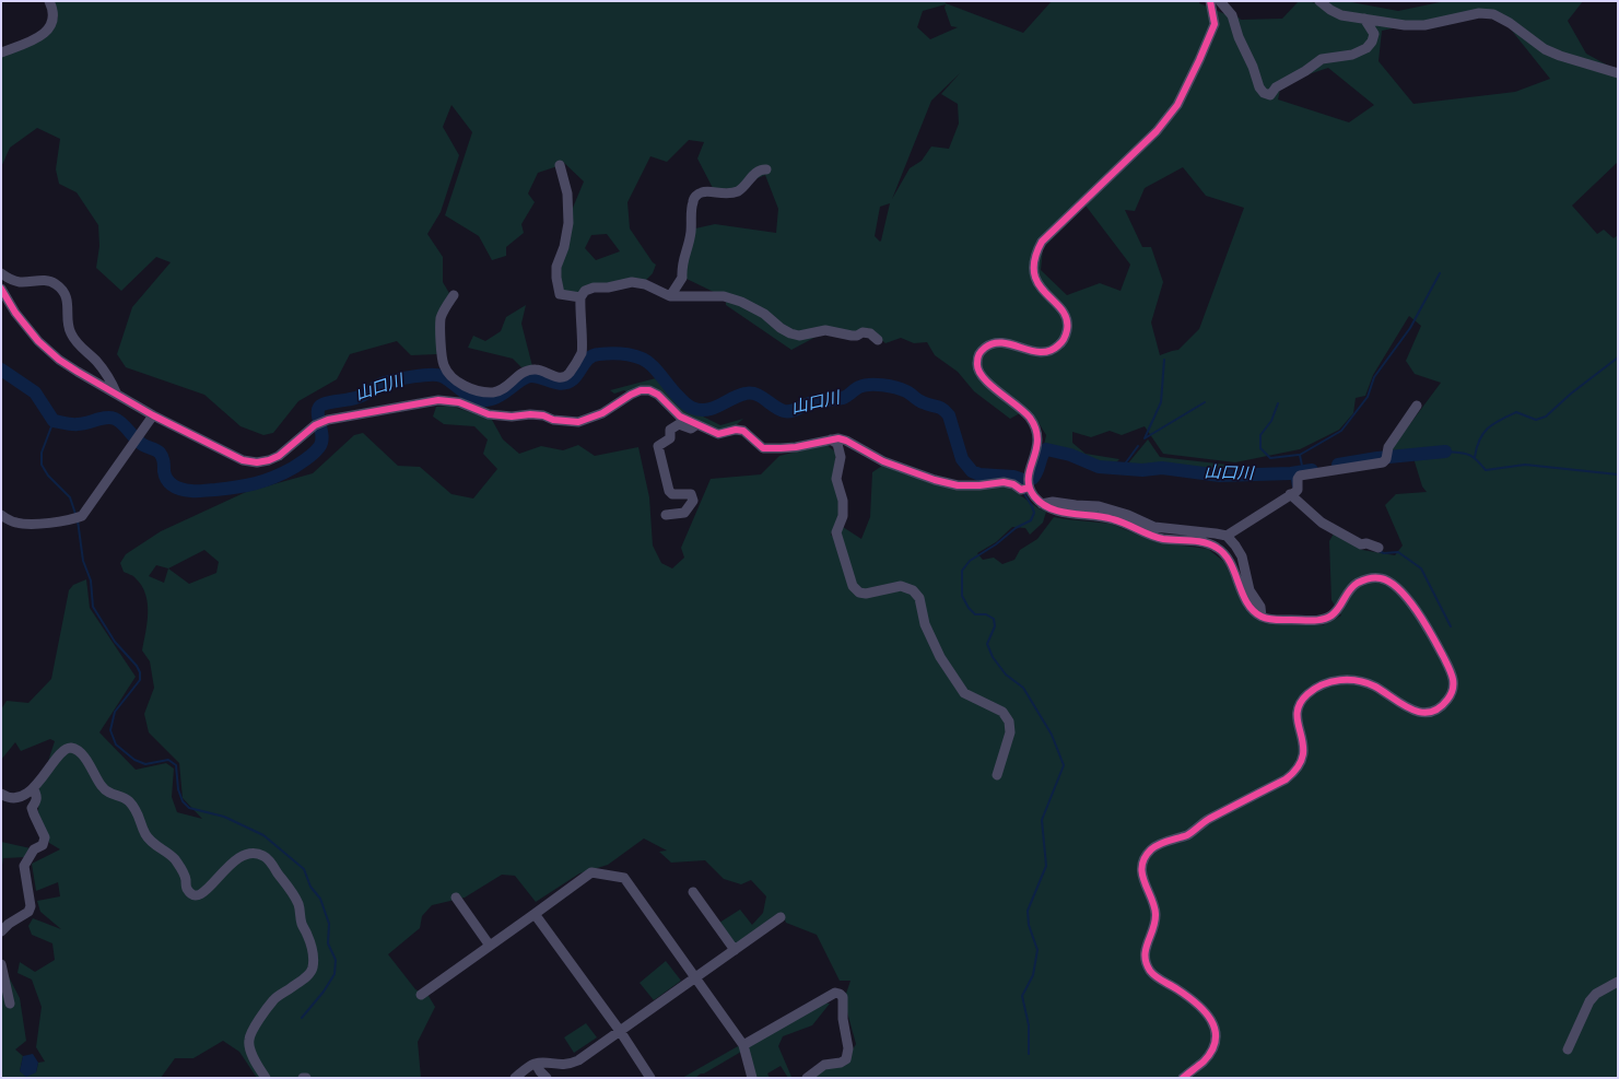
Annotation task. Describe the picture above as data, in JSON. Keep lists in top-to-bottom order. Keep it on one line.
{"water":["山口川"]}
